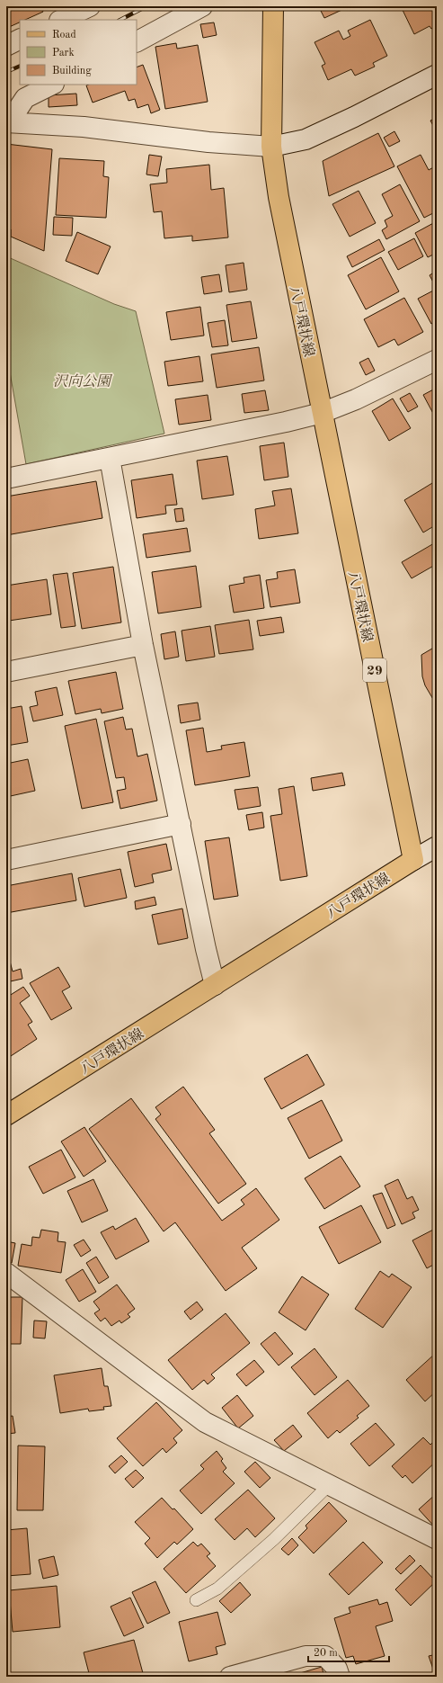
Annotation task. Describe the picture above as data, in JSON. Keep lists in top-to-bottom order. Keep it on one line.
{"streets":{"main road":["八戸環状線","29"]},"parks":["沢向公園"],"legend":["Road","Park","Building"],"scale_bar":"20 m"}
